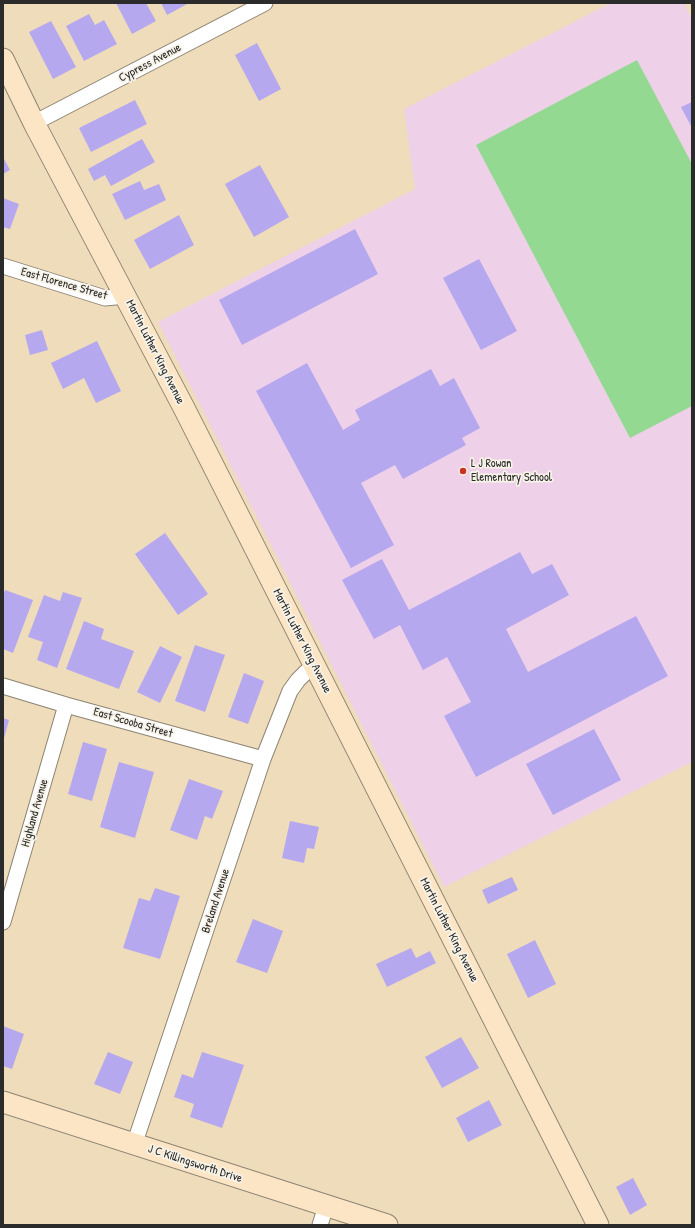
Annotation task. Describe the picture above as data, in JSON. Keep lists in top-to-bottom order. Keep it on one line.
{"streets":{"street":["Cypress Avenue","East Florence Street","Martin Luther King Avenue","East Scooba Street","Highland Avenue","Breland Avenue","J C Killingsworth Drive"]},"crossings":[["Cypress Avenue","Martin Luther King Avenue"],["East Florence Street","Martin Luther King Avenue"],["Martin Luther King Avenue","Breland Avenue"],["East Scooba Street","Highland Avenue"],["East Scooba Street","Breland Avenue"],["Breland Avenue","J C Killingsworth Drive"]],"places":["L J Rowan Elementary School"]}
